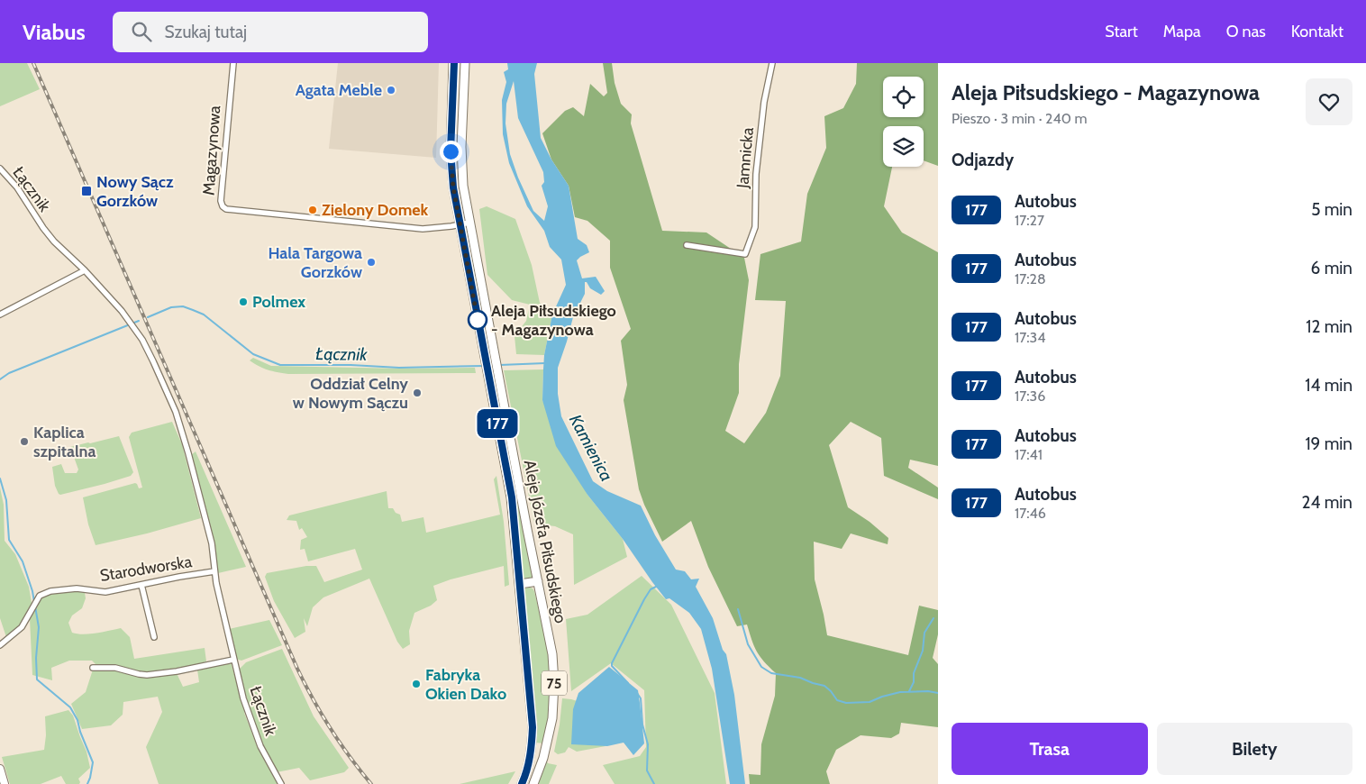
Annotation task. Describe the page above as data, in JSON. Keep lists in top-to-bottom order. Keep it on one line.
{"streets":{"main road":["Aleje Józefa Piłsudskiego","75"],"street":["Magazynowa","Jamnicka","Łącznik","Starodworska"]},"crossings":[["Magazynowa","Aleje Józefa Piłsudskiego"],["Łącznik","Starodworska"]],"water":["Łącznik","Kamienica"],"places":{"other":["Agata Meble","Zielony Domek","Hala Targowa Gorzków","Polmex","Aleja Piłsudskiego - Magazynowa","Oddział Celny w Nowym Sączu","Kaplica szpitalna","Fabryka Okien Dako"],"transit":["Nowy Sącz Gorzków"]},"lines":["bus line 177"],"page":{"header":"Viabus","search":"Szukaj tutaj","nav":["Start","Mapa","O nas","Kontakt"],"on_map":"177","heading":[["Aleja Piłsudskiego - Magazynowa","Pieszo · 3 min · 240 m"],"Odjazdy"],"list":[{"mark":"177","name":"Autobus","note":"17:27","value":"5 min"},{"mark":"177","name":"Autobus","note":"17:28","value":"6 min"},{"mark":"177","name":"Autobus","note":"17:34","value":"12 min"},{"mark":"177","name":"Autobus","note":"17:36","value":"14 min"},{"mark":"177","name":"Autobus","note":"17:41","value":"19 min"},{"mark":"177","name":"Autobus","note":"17:46","value":"24 min"}],"buttons":["Trasa","Bilety"]}}
